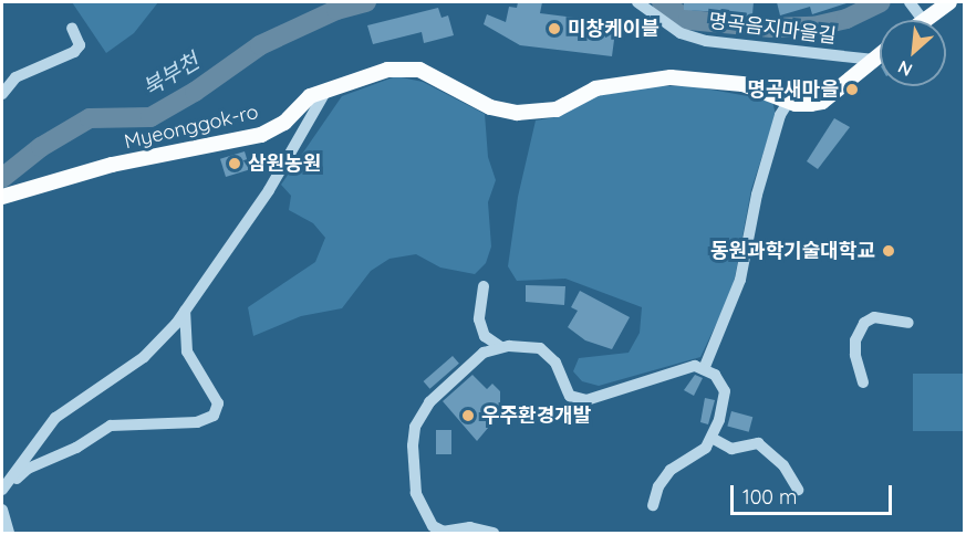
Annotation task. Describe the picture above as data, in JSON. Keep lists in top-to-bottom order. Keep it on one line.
{"streets":{"main road":["Myeonggok-ro"],"street":["명곡음지마을길"]},"crossings":[["명곡음지마을길","Myeonggok-ro"]],"water":["북부천"],"places":["미창케이블","명곡새마을","삼원농원","동원과학기술대학교","우주환경개발"],"scale_bar":"100 m","north":"bottom left"}
